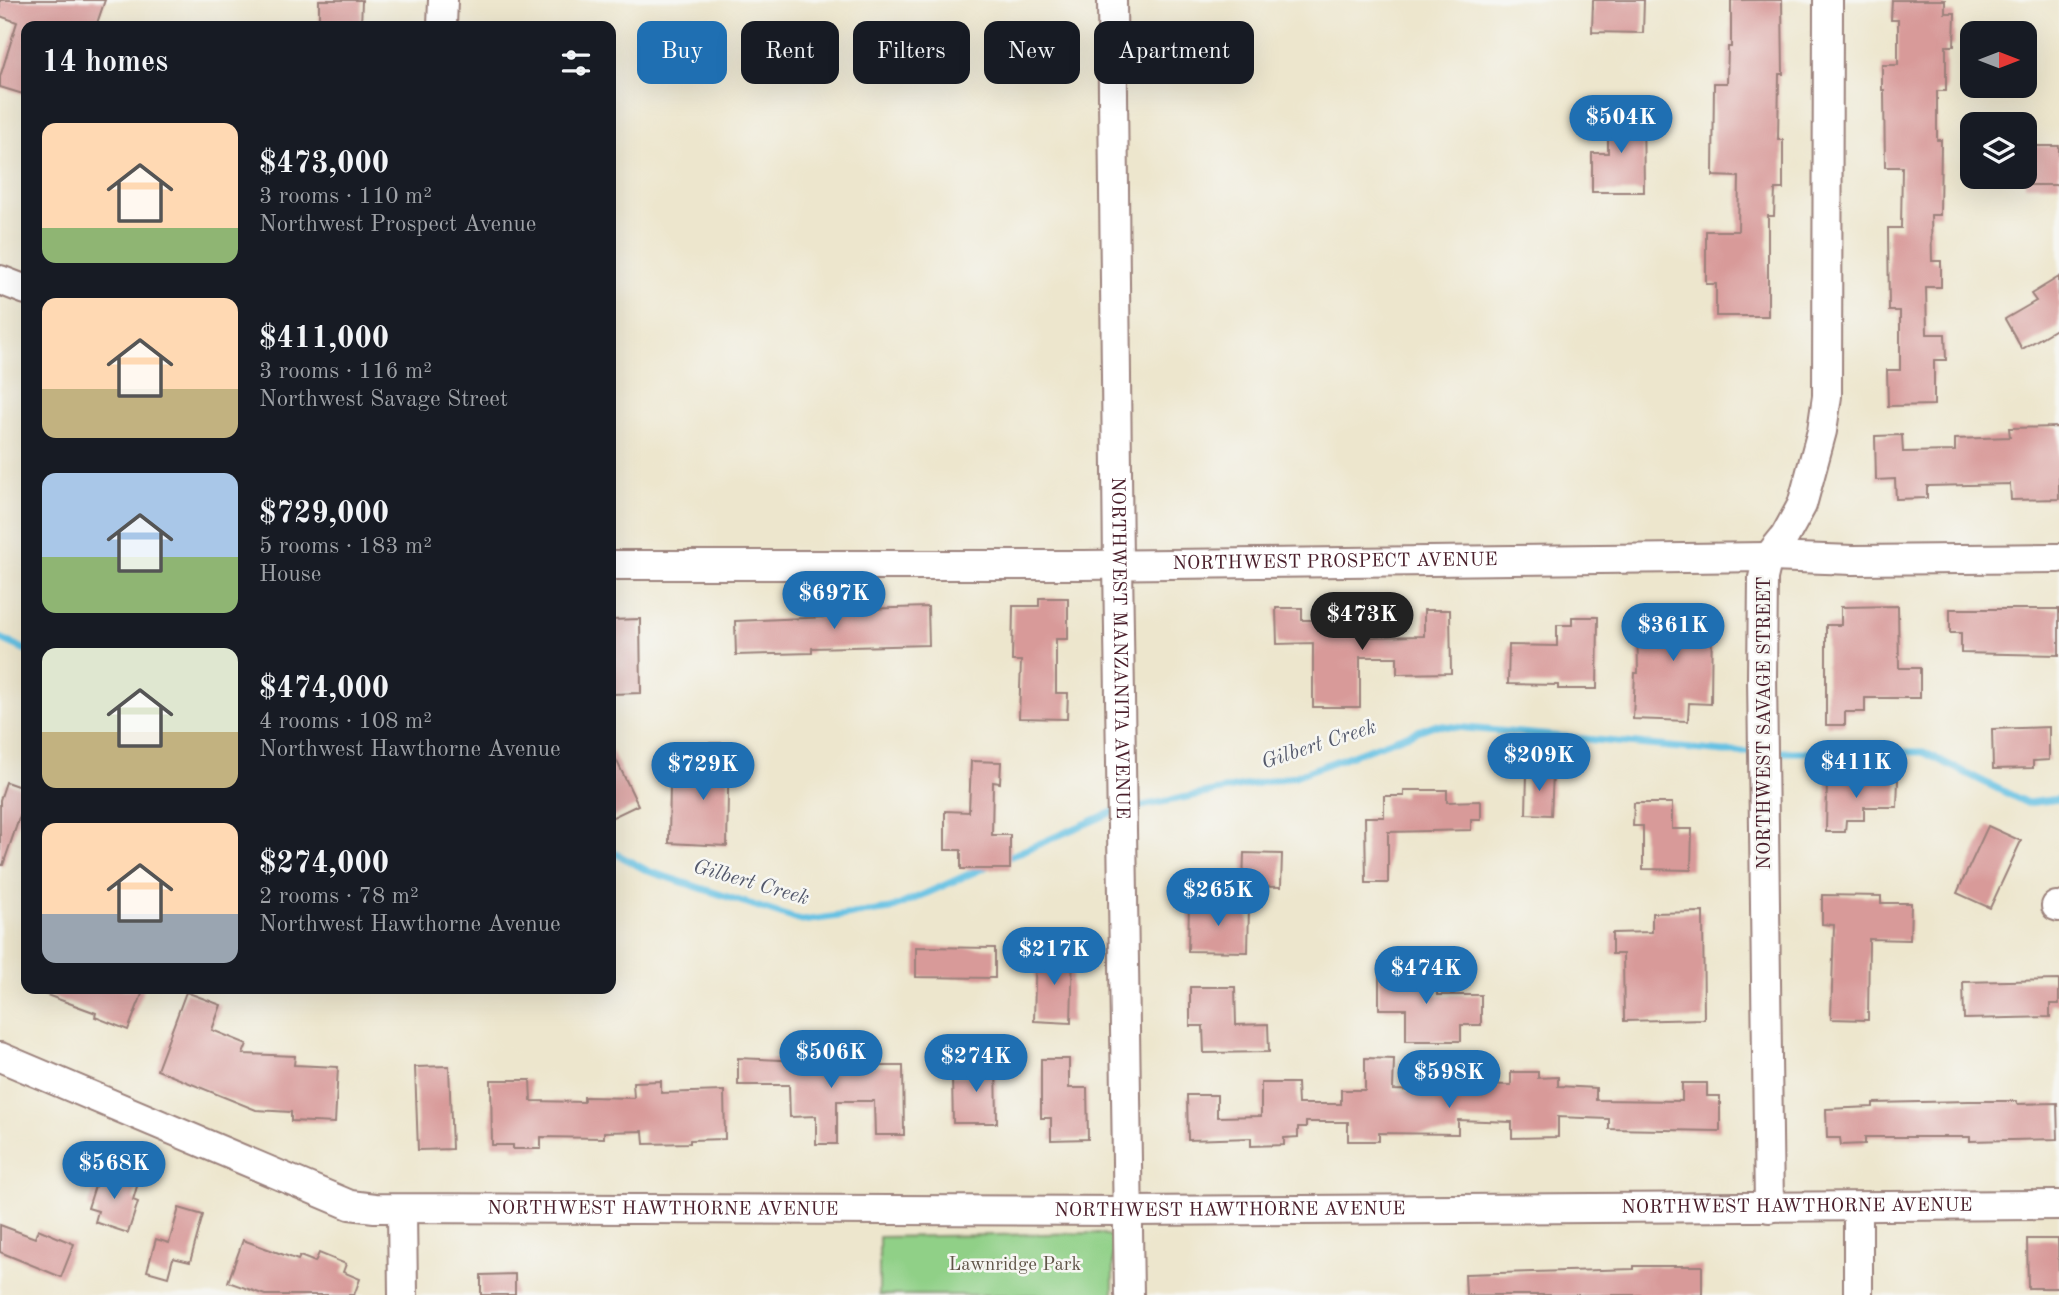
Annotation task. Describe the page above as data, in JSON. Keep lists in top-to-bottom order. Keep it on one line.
{"streets":{"street":["NORTHWEST PROSPECT AVENUE","NORTHWEST MANZANITA AVENUE","NORTHWEST SAVAGE STREET","NORTHWEST HAWTHORNE AVENUE"]},"crossings":[["NORTHWEST PROSPECT AVENUE","NORTHWEST MANZANITA AVENUE"],["NORTHWEST PROSPECT AVENUE","NORTHWEST SAVAGE STREET"],["NORTHWEST MANZANITA AVENUE","NORTHWEST HAWTHORNE AVENUE"],["NORTHWEST SAVAGE STREET","NORTHWEST HAWTHORNE AVENUE"]],"water":["Gilbert Creek"],"parks":["Lawnridge Park"],"north":"right","page":{"chip":["Buy","Rent","Filters","New","Apartment"],"heading":"14 homes","price":["$504K","$697K","$473K","$361K","$209K","$411K","$729K","$265K","$217K","$474K","$506K","$274K","$598K","$568K"],"list":[{"name":"$473,000","note":"3 rooms · 110 m² · Northwest Prospect Avenue"},{"name":"$411,000","note":"3 rooms · 116 m² · Northwest Savage Street"},{"name":"$729,000","note":"5 rooms · 183 m² · House"},{"name":"$474,000","note":"4 rooms · 108 m² · Northwest Hawthorne Avenue"},{"name":"$274,000","note":"2 rooms · 78 m² · Northwest Hawthorne Avenue"}]}}
